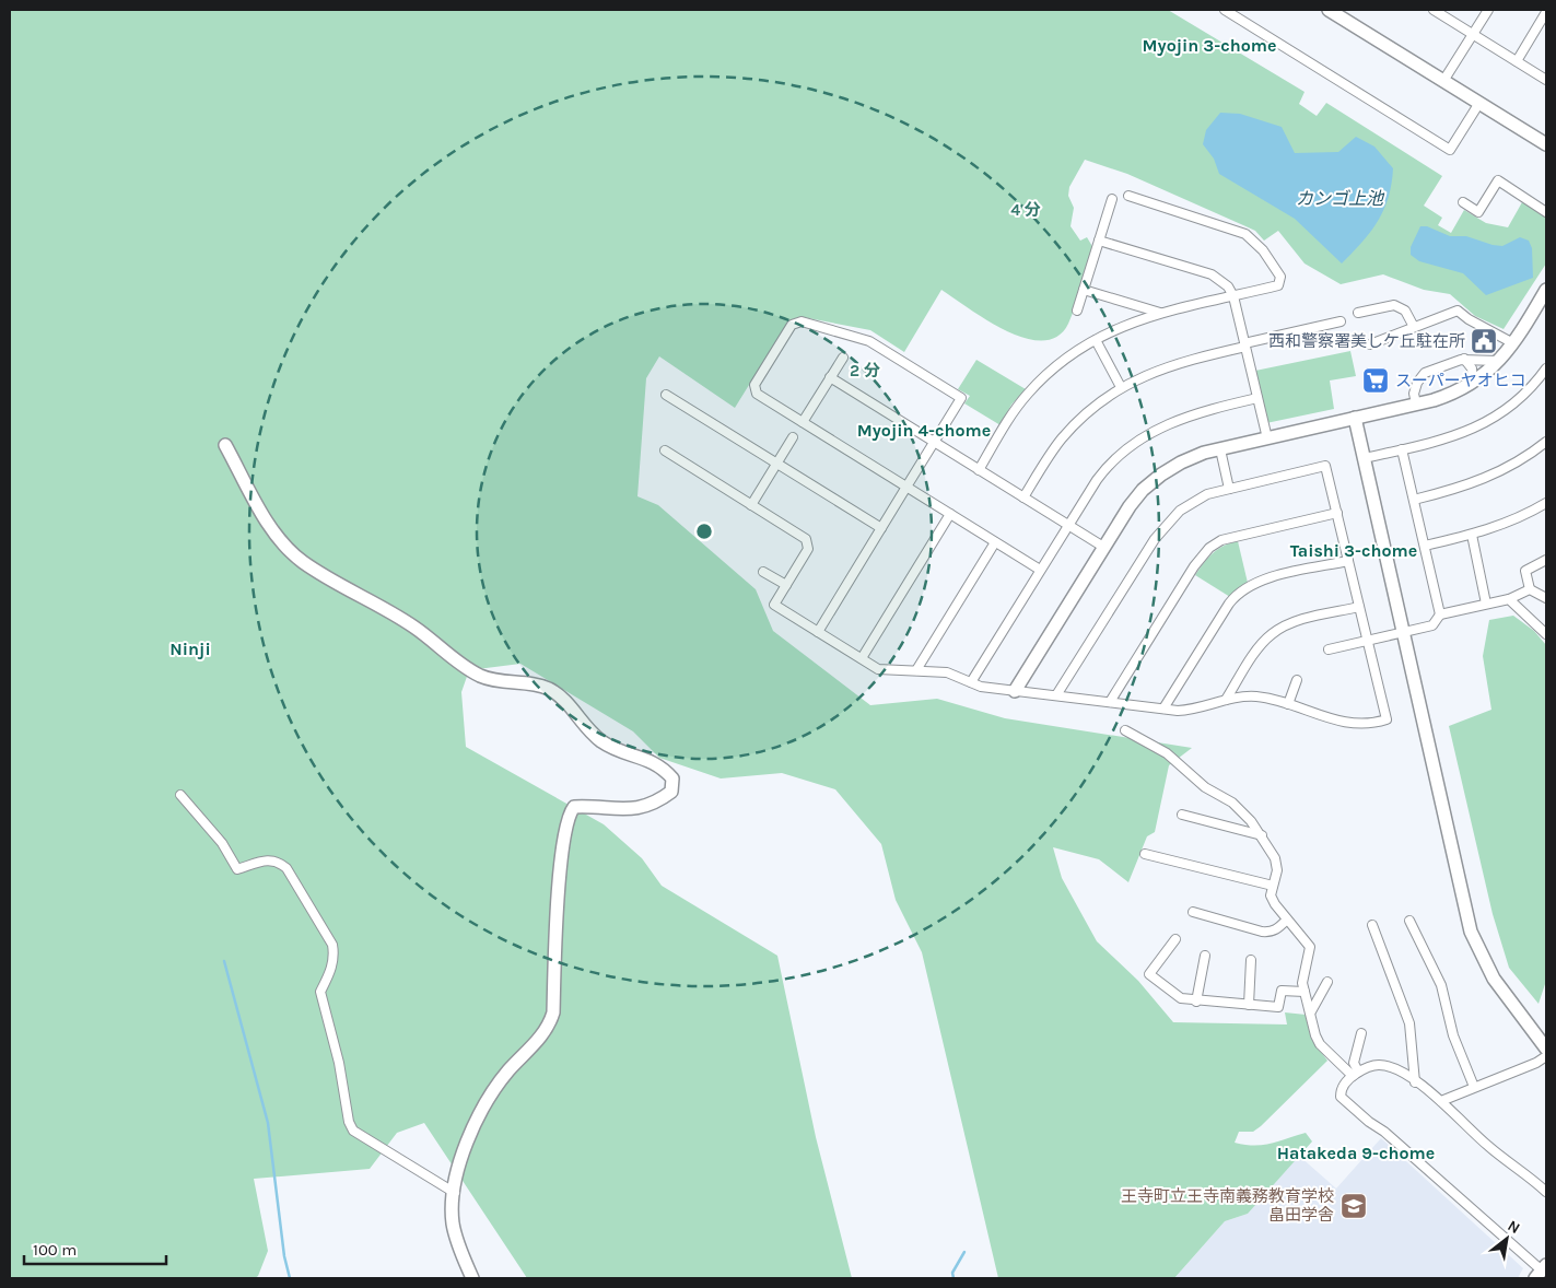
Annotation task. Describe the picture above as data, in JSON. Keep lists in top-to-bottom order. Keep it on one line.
{"districts":["Myojin 3-chome","Myojin 4-chome","Taishi 3-chome","Ninji","Hatakeda 9-chome"],"water":["カンゴ上池"],"places":{"public building":["西和警察署美しケ丘駐在所"],"supermarket":["スーパーヤオヒコ"],"school or university":["王寺町立王寺南義務教育学校 畠田学舎"]},"scale_bar":"100 m","north":"top right","rings":["4 分","2 分"]}
